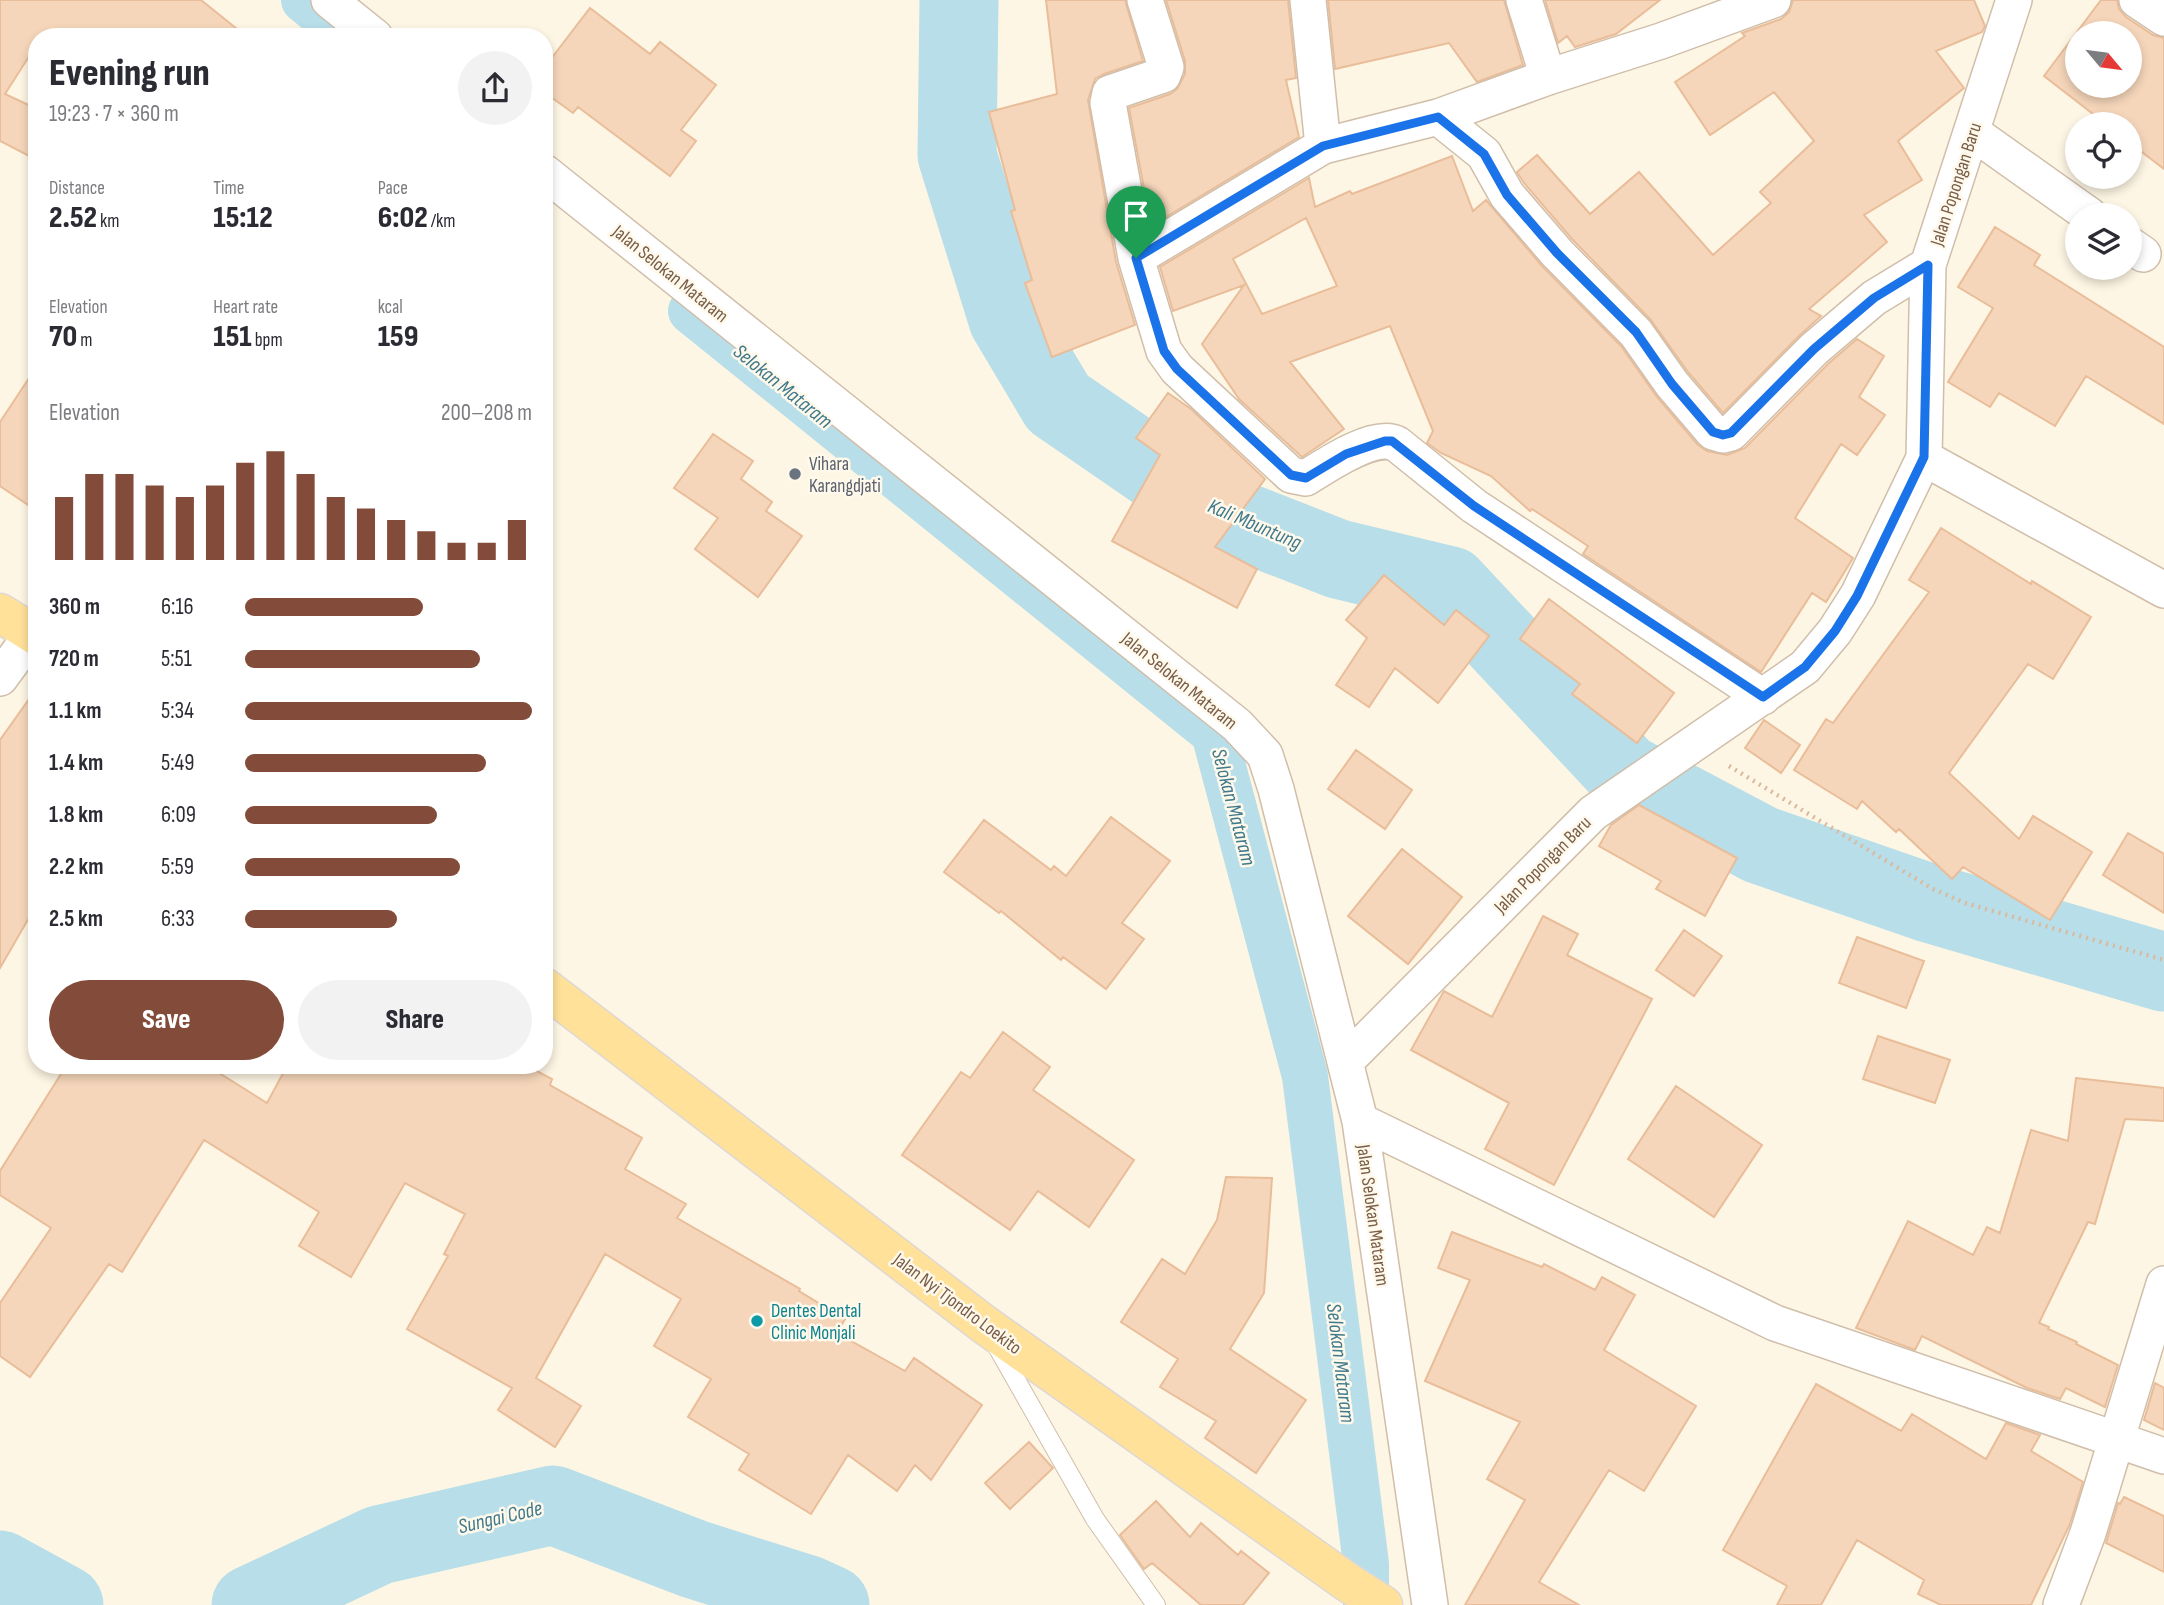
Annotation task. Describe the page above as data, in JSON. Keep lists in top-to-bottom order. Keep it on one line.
{"streets":{"main road":["Jalan Nyi Tjondro Loekito"],"street":["Jalan Popongan Baru","Jalan Selokan Mataram"]},"crossings":[["Jalan Popongan Baru","Jalan Selokan Mataram"]],"water":["Selokan Mataram","Kali Mbuntung","Sungai Code"],"places":["Vihara Karangdjati","Dentes Dental Clinic Monjali"],"north":"bottom right","page":{"heading":["Evening run","19:23 · 7 × 360 m"],"stats":[["Distance","2.52 km"],["Time","15:12"],["Pace","6:02 /km"],["Elevation","70 m"],["Heart rate","151 bpm"],["kcal","159"]],"chart":["Elevation","200–208 m"],"list":[{"name":"360 m","note":"6:16"},{"name":"720 m","note":"5:51"},{"name":"1.1 km","note":"5:34"},{"name":"1.4 km","note":"5:49"},{"name":"1.8 km","note":"6:09"},{"name":"2.2 km","note":"5:59"},{"name":"2.5 km","note":"6:33"}],"buttons":["Save","Share"]}}
